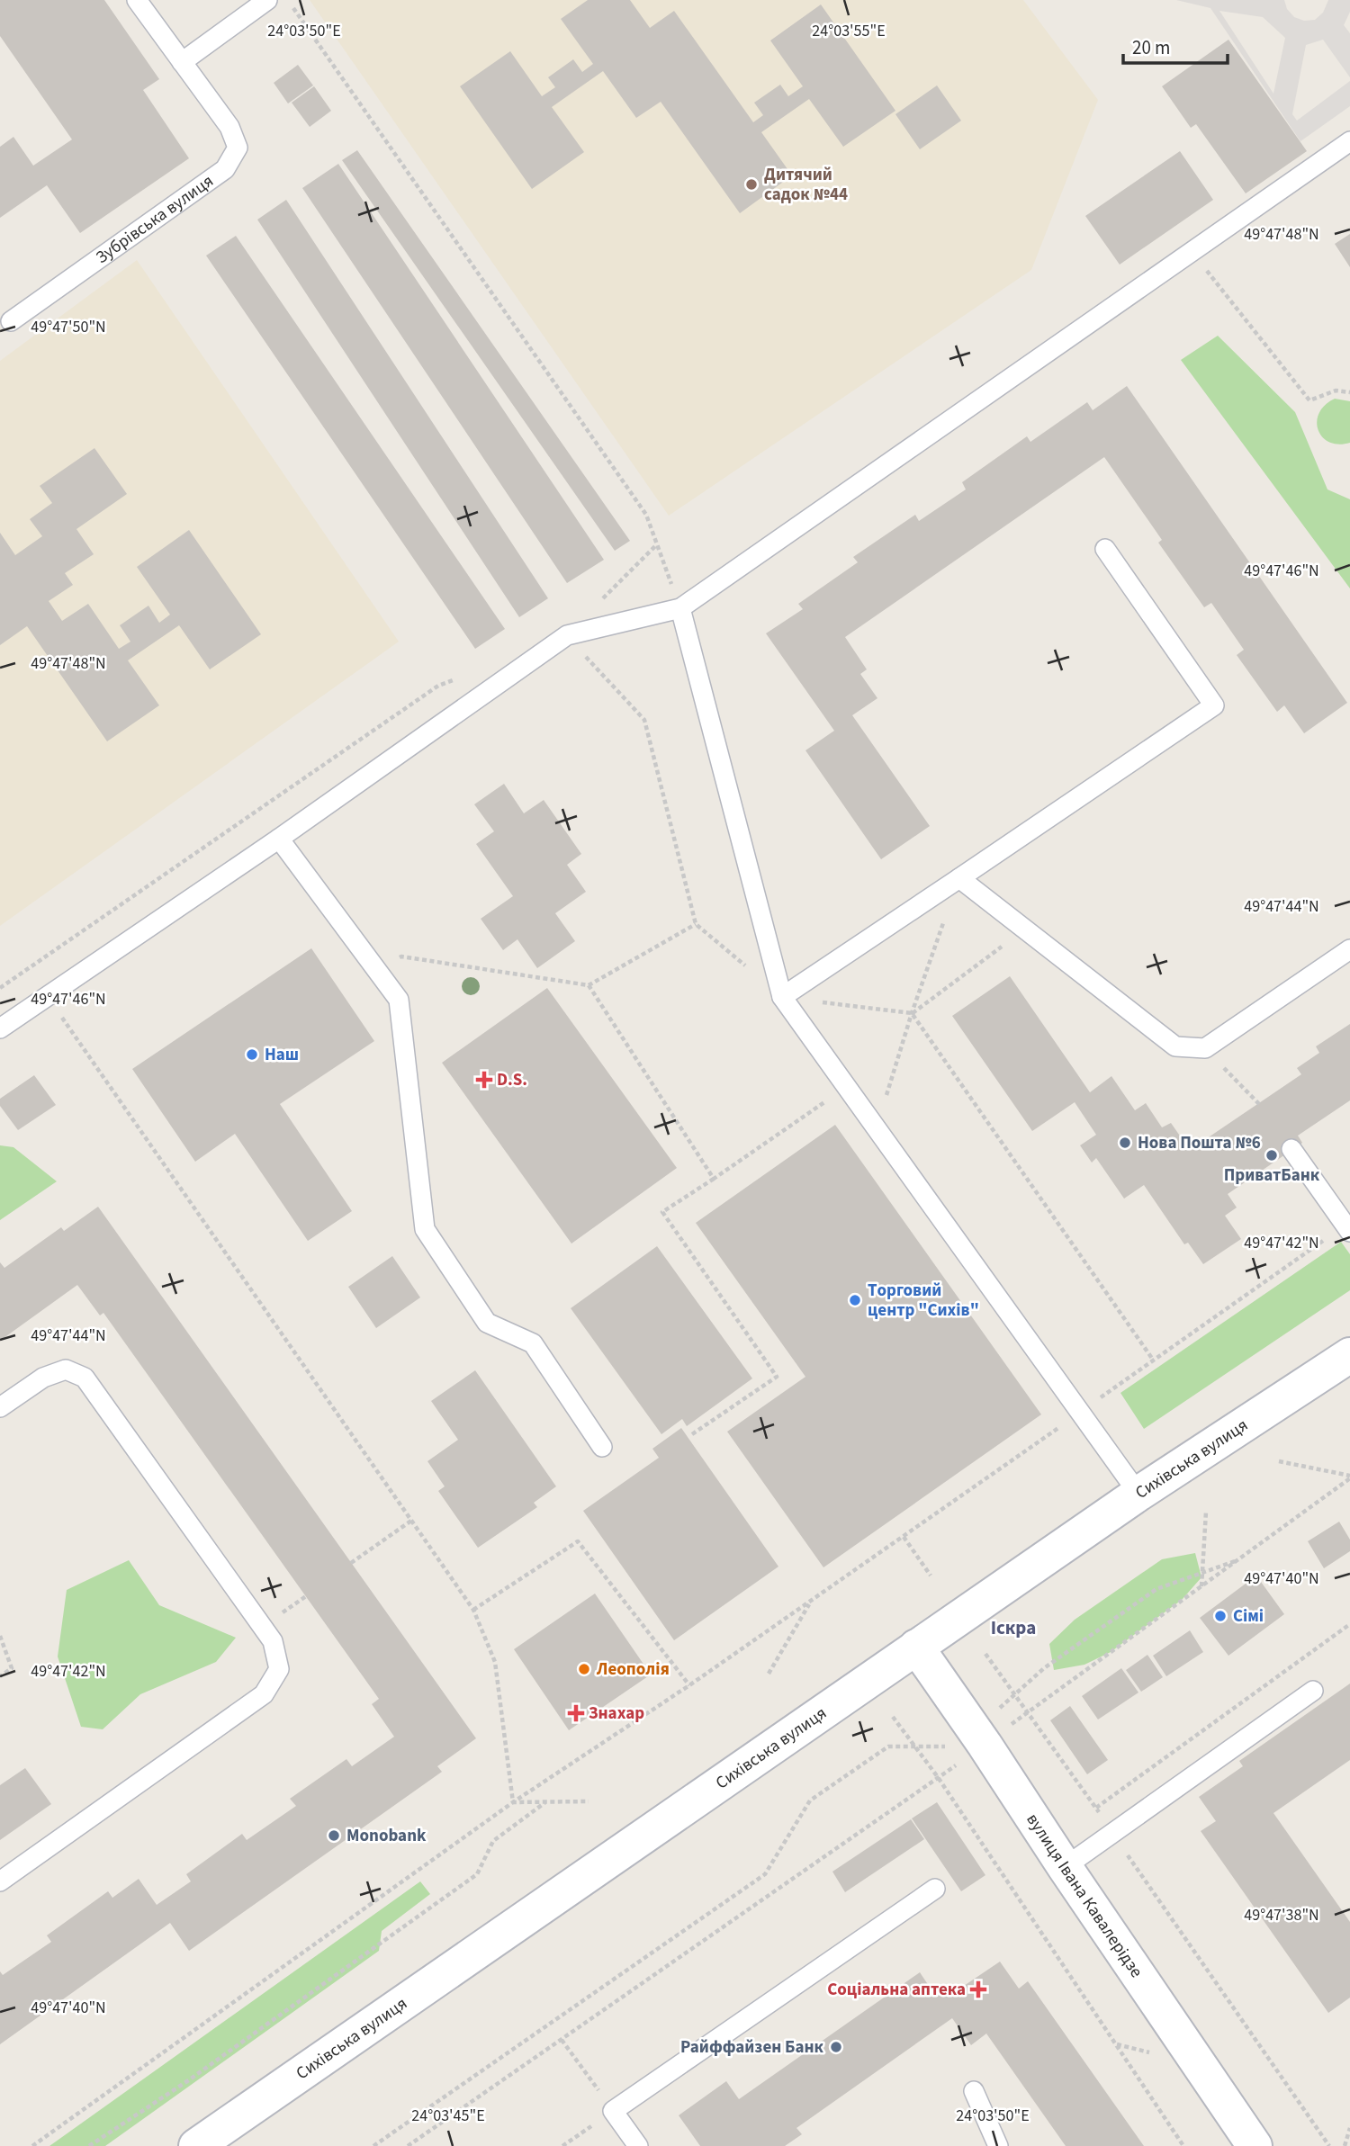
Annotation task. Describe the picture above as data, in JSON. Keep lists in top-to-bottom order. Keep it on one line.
{"streets":{"main road":["Сихівська вулиця","вулиця Івана Кавалерідзе"],"lane":["Зубрівська вулиця"]},"crossings":[["Сихівська вулиця","вулиця Івана Кавалерідзе"]],"districts":["Іскра"],"places":{"other":["Дитячий садок №44","Наш","Нова Пошта №6","ПриватБанк","Tорговий центр \"Сихів\"","Сімі","Леополія","Monobank","Райффайзен Банк"],"health":["D.S.","Знахар","Соціальна аптека"]},"scale_bar":"20 m","coordinates":["24°03'50\"E","24°03'55\"E","49°47'48\"N","49°47'50\"N","49°47'46\"N","49°47'44\"N","49°47'42\"N","49°47'40\"N","49°47'38\"N","24°03'45\"E"]}
